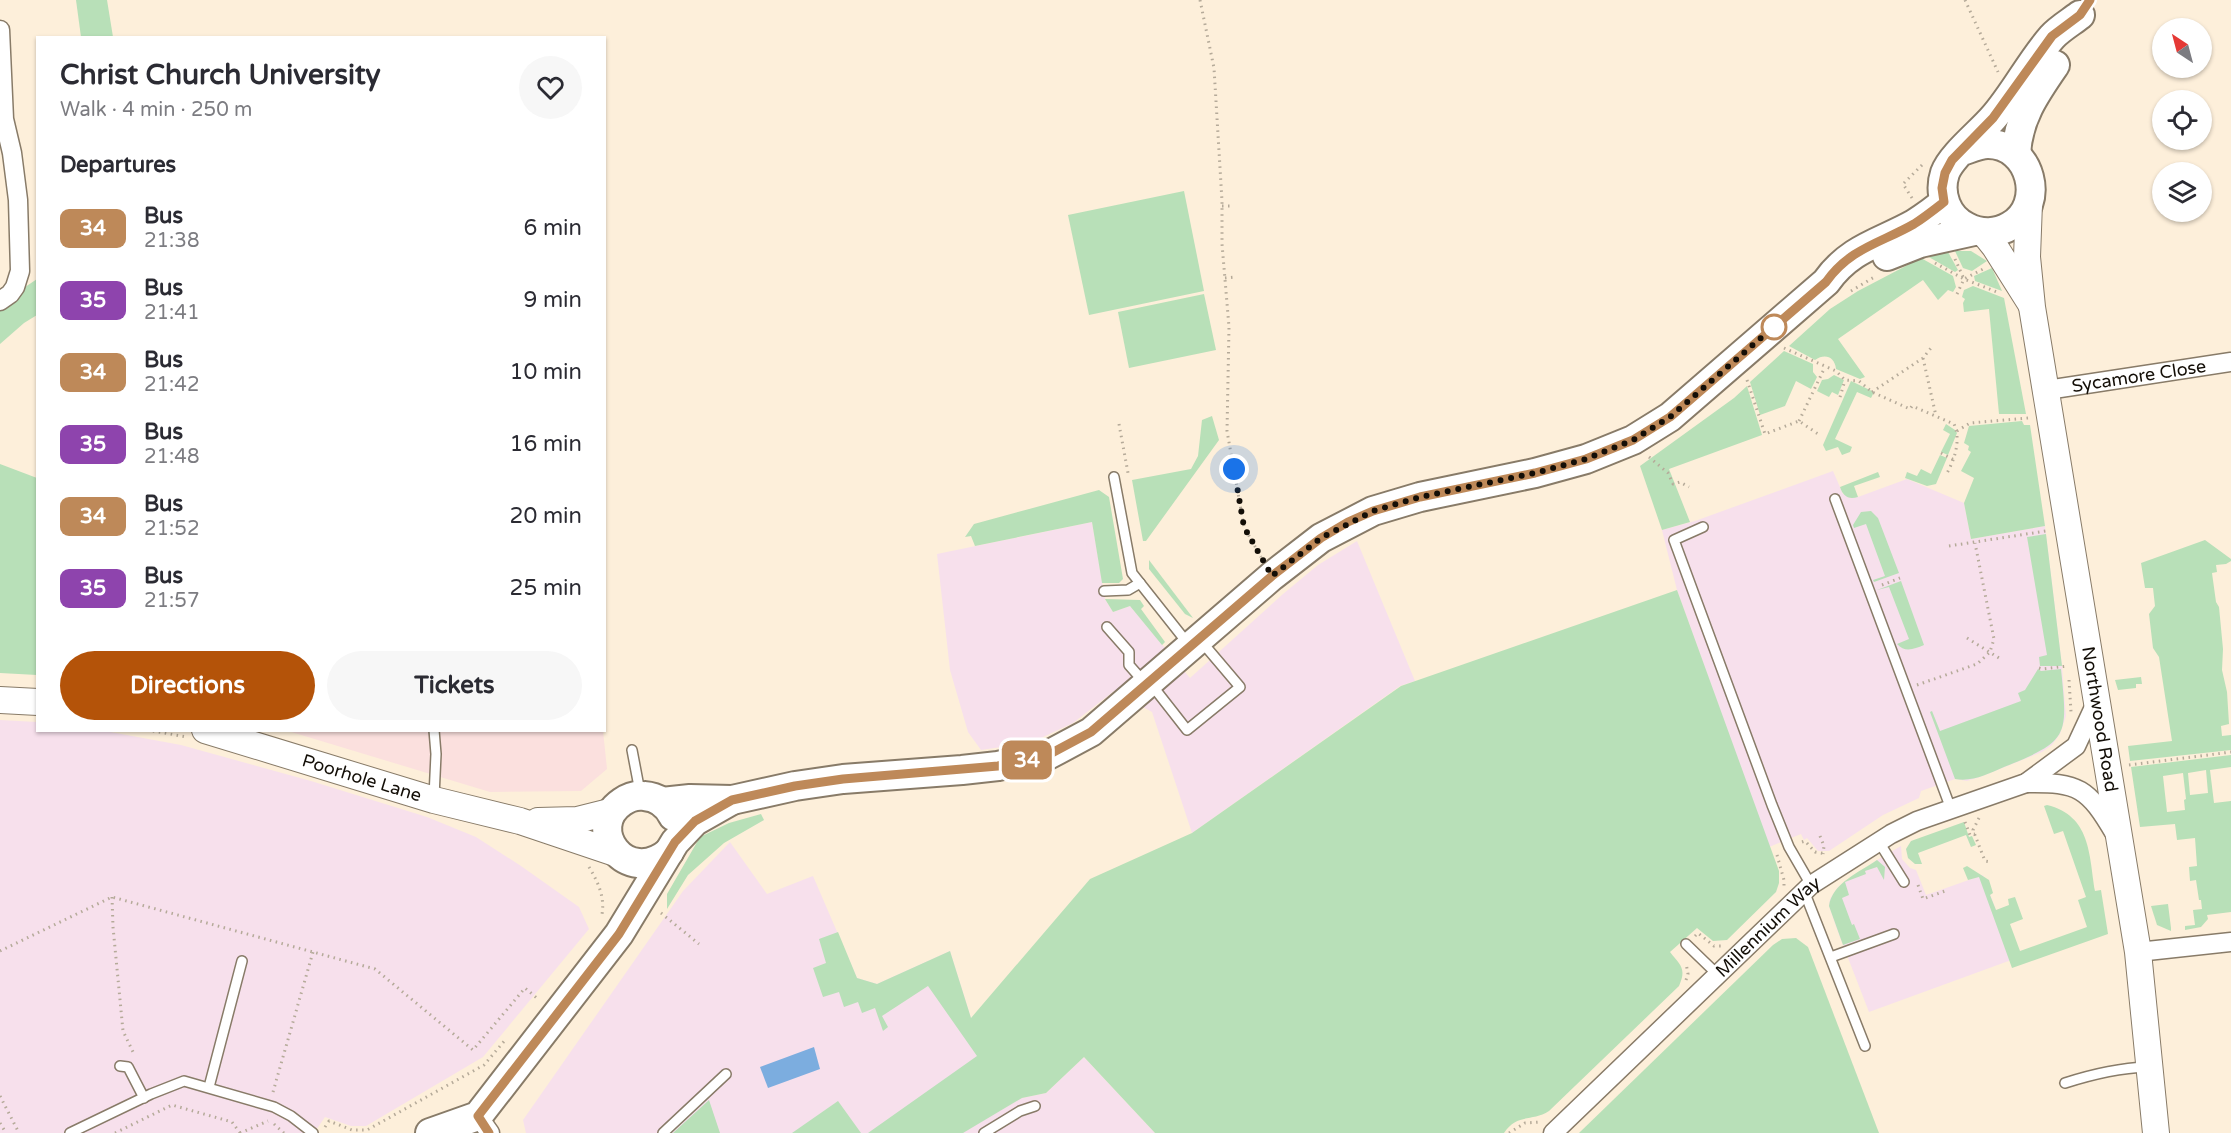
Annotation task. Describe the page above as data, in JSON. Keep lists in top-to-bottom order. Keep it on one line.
{"streets":{"street":["Sycamore Close","Northwood Road","Poorhole Lane","Millennium Way"]},"crossings":[["Sycamore Close","Northwood Road"],["Northwood Road","Millennium Way"]],"lines":["bus line 34"],"north":"top left","page":{"on_map":"34","heading":[["Christ Church University","Walk · 4 min · 250 m"],"Departures"],"list":[{"mark":"34","name":"Bus","note":"21:38","value":"6 min"},{"mark":"35","name":"Bus","note":"21:41","value":"9 min"},{"mark":"34","name":"Bus","note":"21:42","value":"10 min"},{"mark":"35","name":"Bus","note":"21:48","value":"16 min"},{"mark":"34","name":"Bus","note":"21:52","value":"20 min"},{"mark":"35","name":"Bus","note":"21:57","value":"25 min"}],"buttons":["Directions","Tickets"]}}
